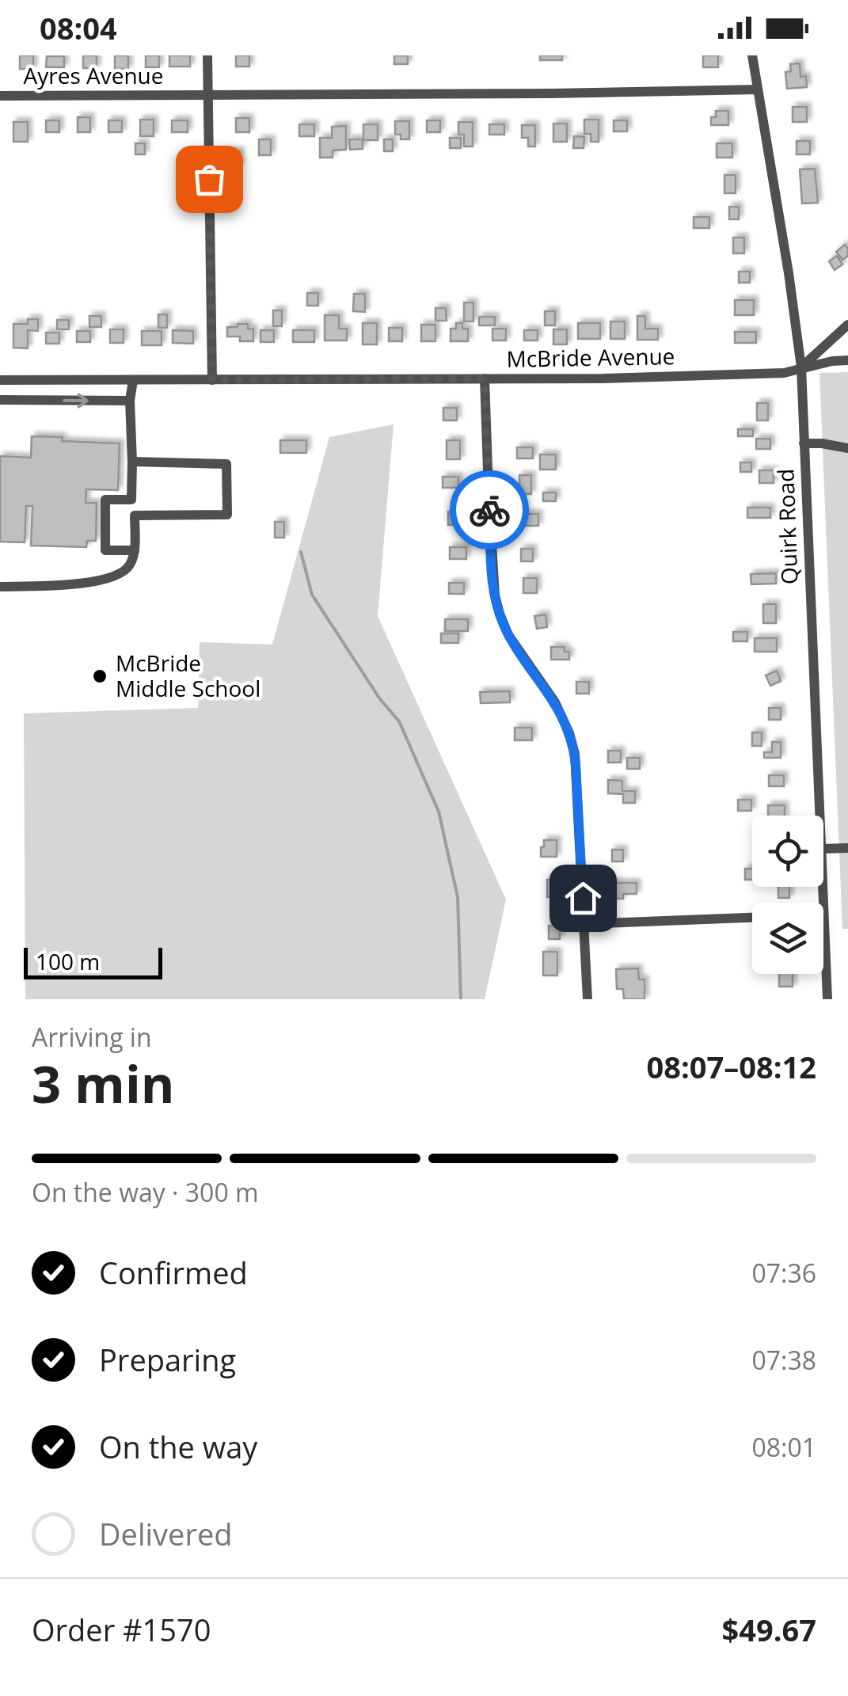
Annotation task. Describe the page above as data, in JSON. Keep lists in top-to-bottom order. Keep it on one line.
{"streets":{"street":["Ayres Avenue","McBride Avenue","Quirk Road"]},"crossings":[["Ayres Avenue","Quirk Road"],["McBride Avenue","Quirk Road"]],"places":["McBride Middle School"],"scale_bar":"100 m","page":{"status":"08:04","scale":"100 m","heading":["3 min","Arriving in","08:07–08:12"],"panel":["Order #1570","$49.67"],"bar":"On the way · 300 m","list":[["Confirmed","07:36"],["Preparing","07:38"],["On the way","08:01"],"Delivered"]}}
